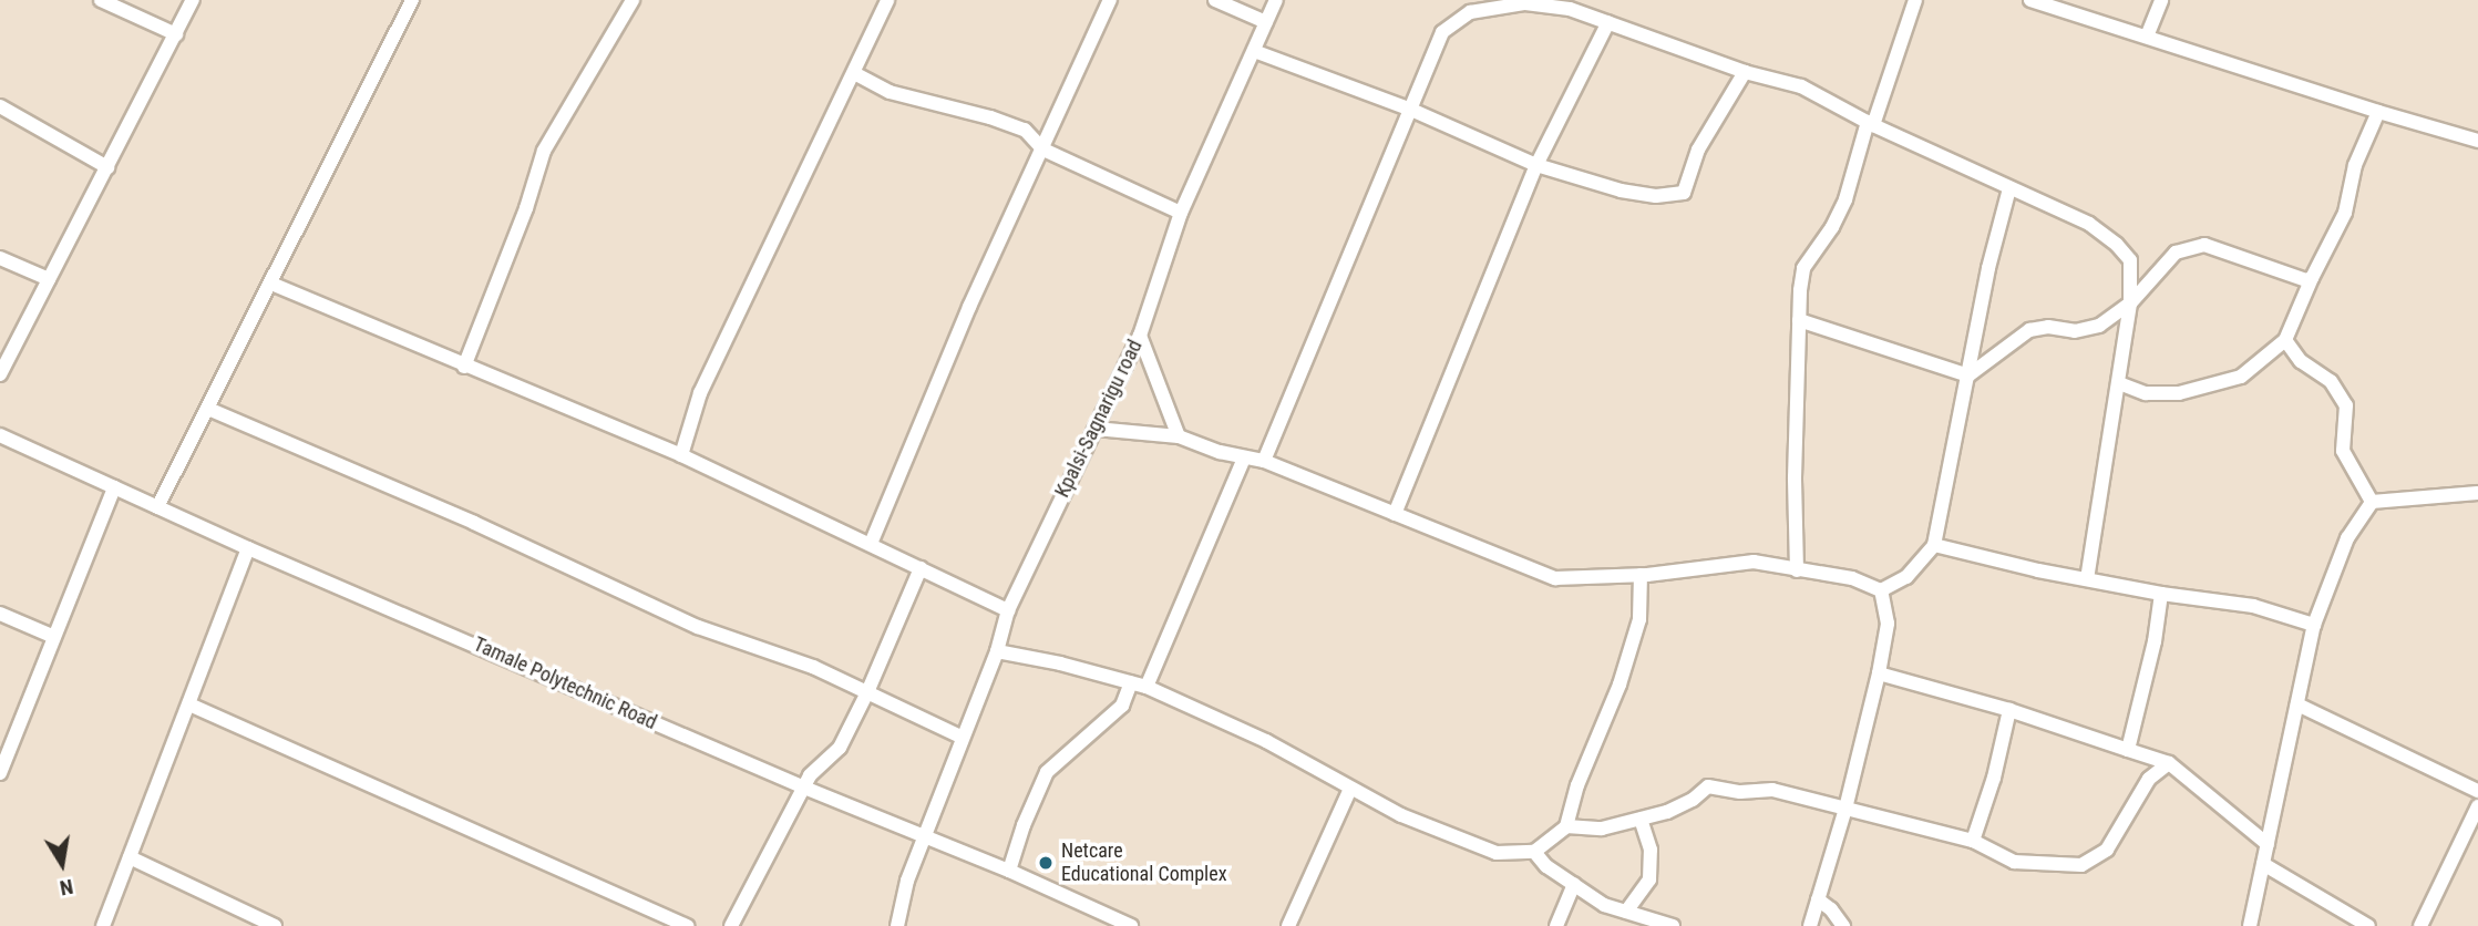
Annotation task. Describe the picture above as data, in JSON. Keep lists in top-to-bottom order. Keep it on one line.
{"streets":{"street":["Kpalsi-Sagnarigu road","Tamale Polytechnic Road"]},"crossings":[["Kpalsi-Sagnarigu road","Tamale Polytechnic Road"]],"places":["Netcare Educational Complex"],"north":"bottom"}
